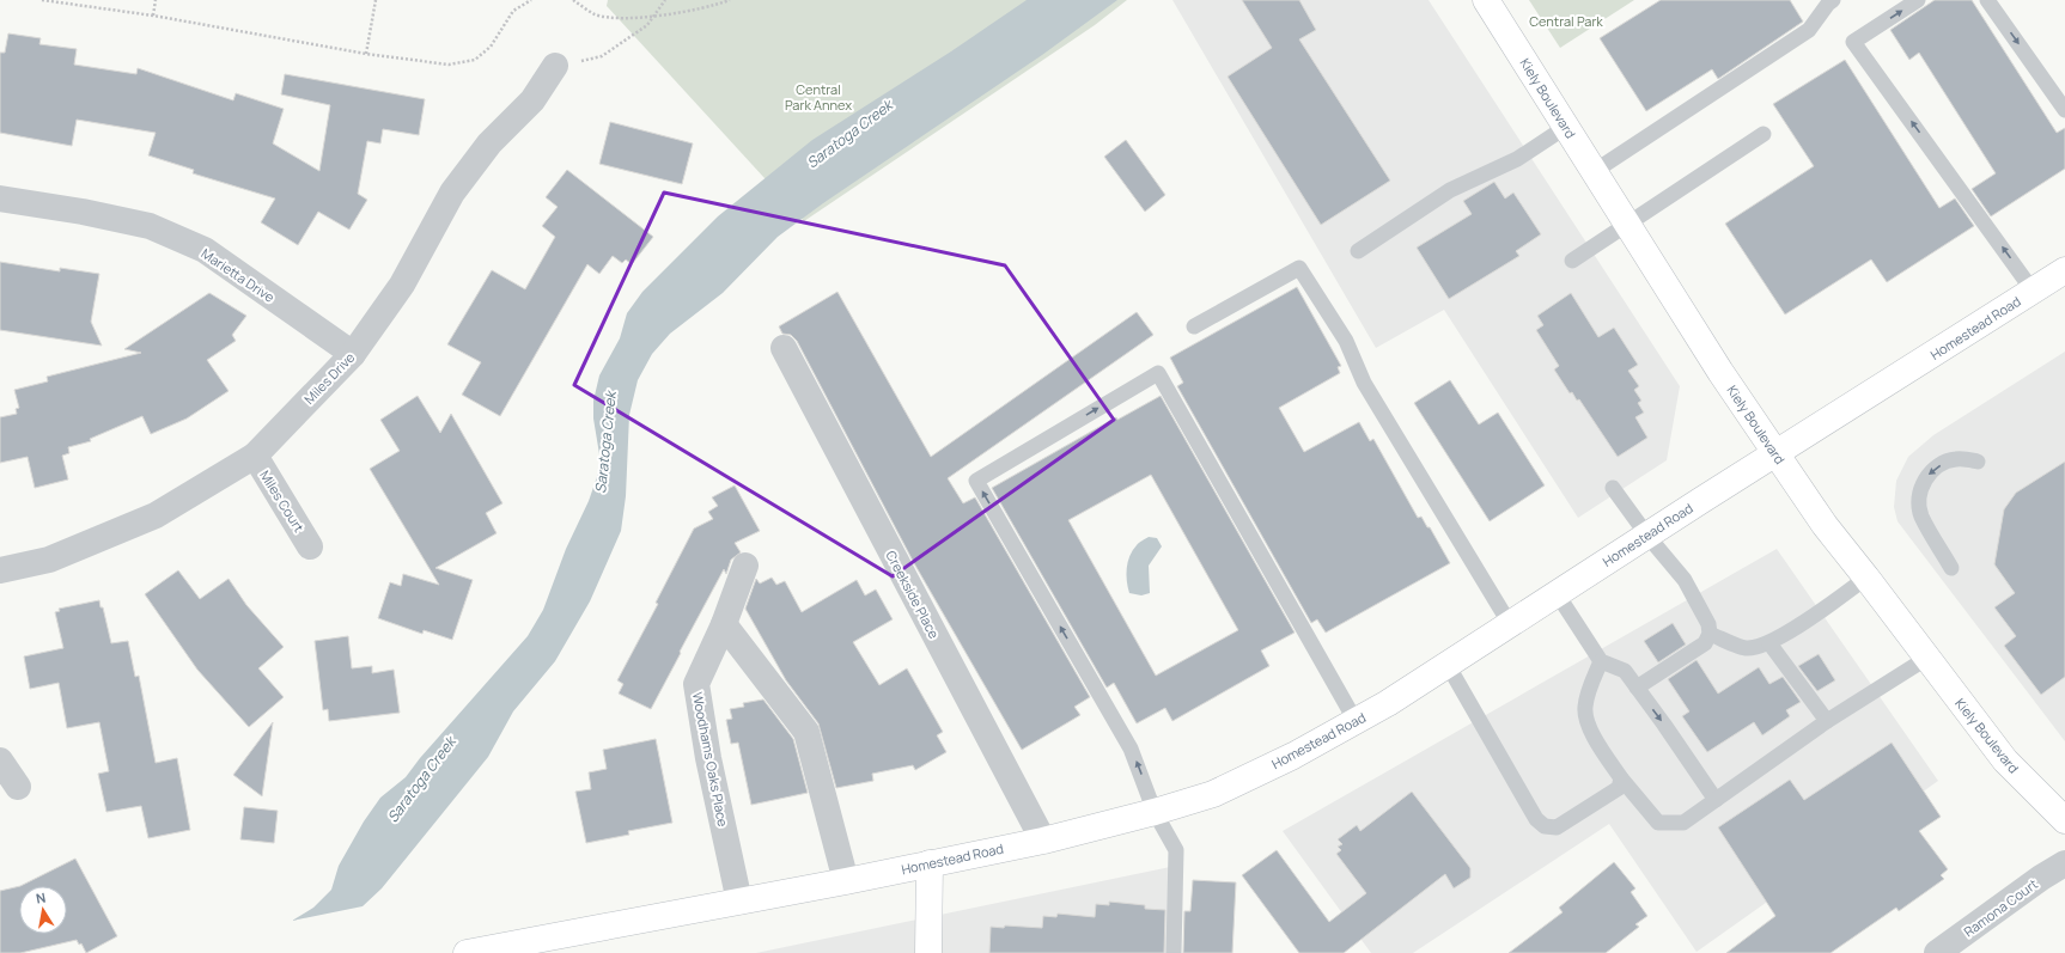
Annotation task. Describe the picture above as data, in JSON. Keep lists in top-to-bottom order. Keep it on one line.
{"streets":{"main road":["Kiely Boulevard","Homestead Road"],"street":["Marietta Drive","Miles Drive","Miles Court","Creekside Place","Woodhams Oaks Place","Ramona Court"]},"crossings":[["Kiely Boulevard","Homestead Road"],["Marietta Drive","Miles Drive"],["Homestead Road","Creekside Place"],["Homestead Road","Woodhams Oaks Place"],["Miles Drive","Miles Court"]],"water":["Saratoga Creek"],"parks":["Central Park","Central Park Annex"],"north":"top"}
